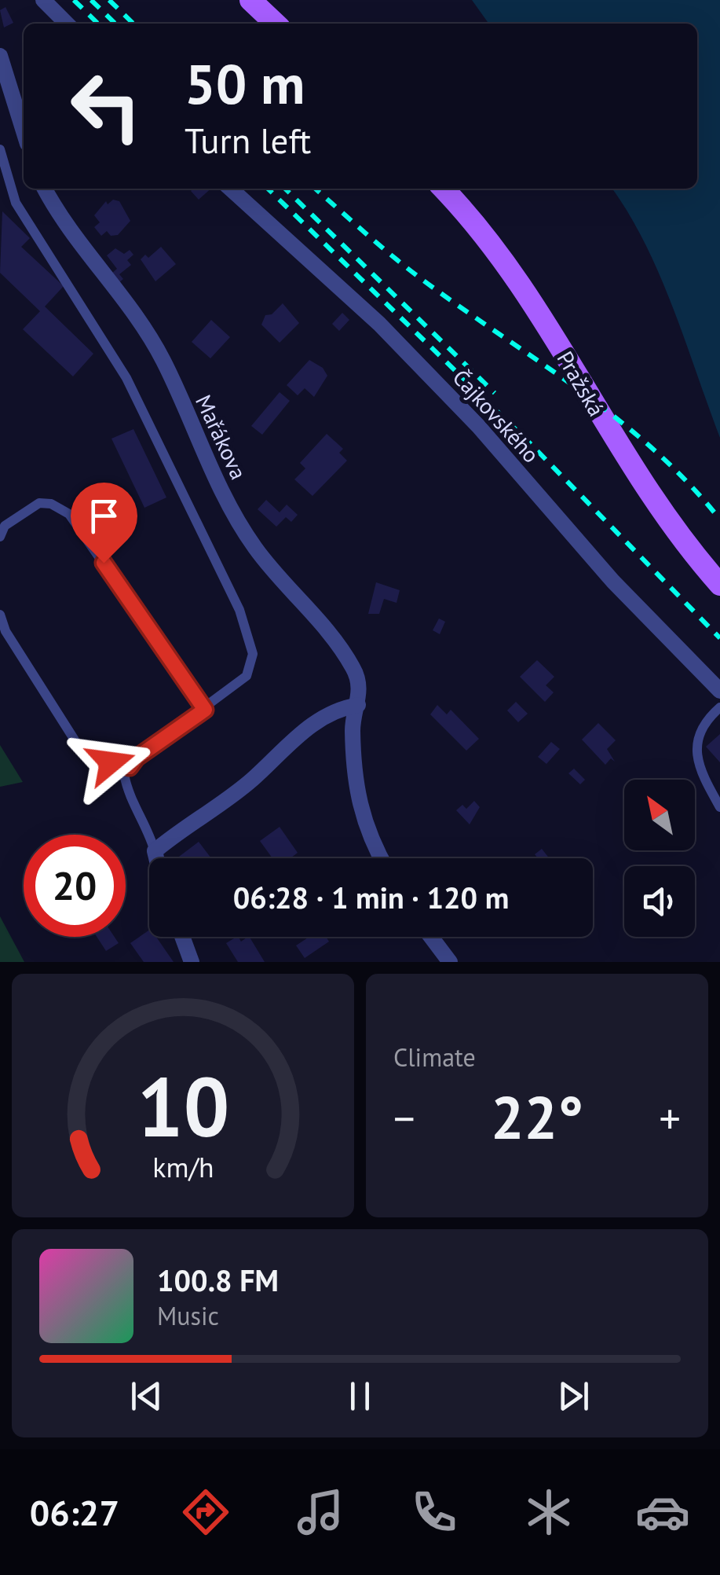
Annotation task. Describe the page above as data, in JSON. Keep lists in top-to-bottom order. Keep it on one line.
{"streets":{"main road":["Pražská"],"street":["Čajkovského","Mařákova"]},"north":"top left","page":{"turn":["50 m","Turn left"],"limit":"20","trip":"06:28 · 1 min · 120 m","tile":"Climate","heat":["−","22°","+"],"song":["100.8 FM","Music"],"tabs":"06:27","gauge":["10","km/h"]}}
